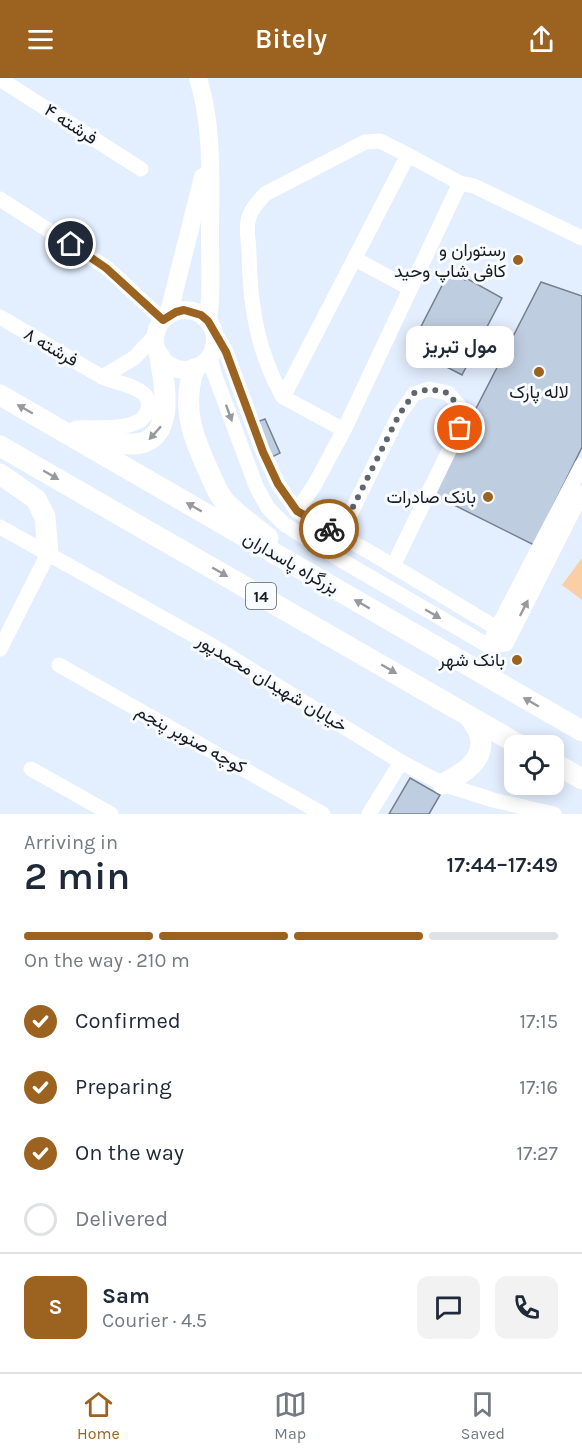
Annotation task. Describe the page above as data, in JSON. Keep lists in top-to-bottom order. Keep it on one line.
{"streets":{"highway":["بزرگراه پاسداران","14"],"street":["۴ فرشته","فرشته ۸","خیابان شهیدان محمدپور","کوچه صنوبر پنجم"]},"crossings":[["فرشته ۸","بزرگراه پاسداران"]],"places":["رستوران و کافی شاپ وحید","لاله پارک","مول تبریز","بانک صادرات","بانک شهر"],"page":{"header":"Bitely","bubble":"مول تبریز","heading":["2 min","Arriving in","17:44–17:49"],"panel":["Sam","Courier · 4.5"],"bar":"On the way · 210 m","list":[["Confirmed","17:15"],["Preparing","17:16"],["On the way","17:27"],"Delivered"],"round":"S","tabs":["Home","Map","Saved"]}}
